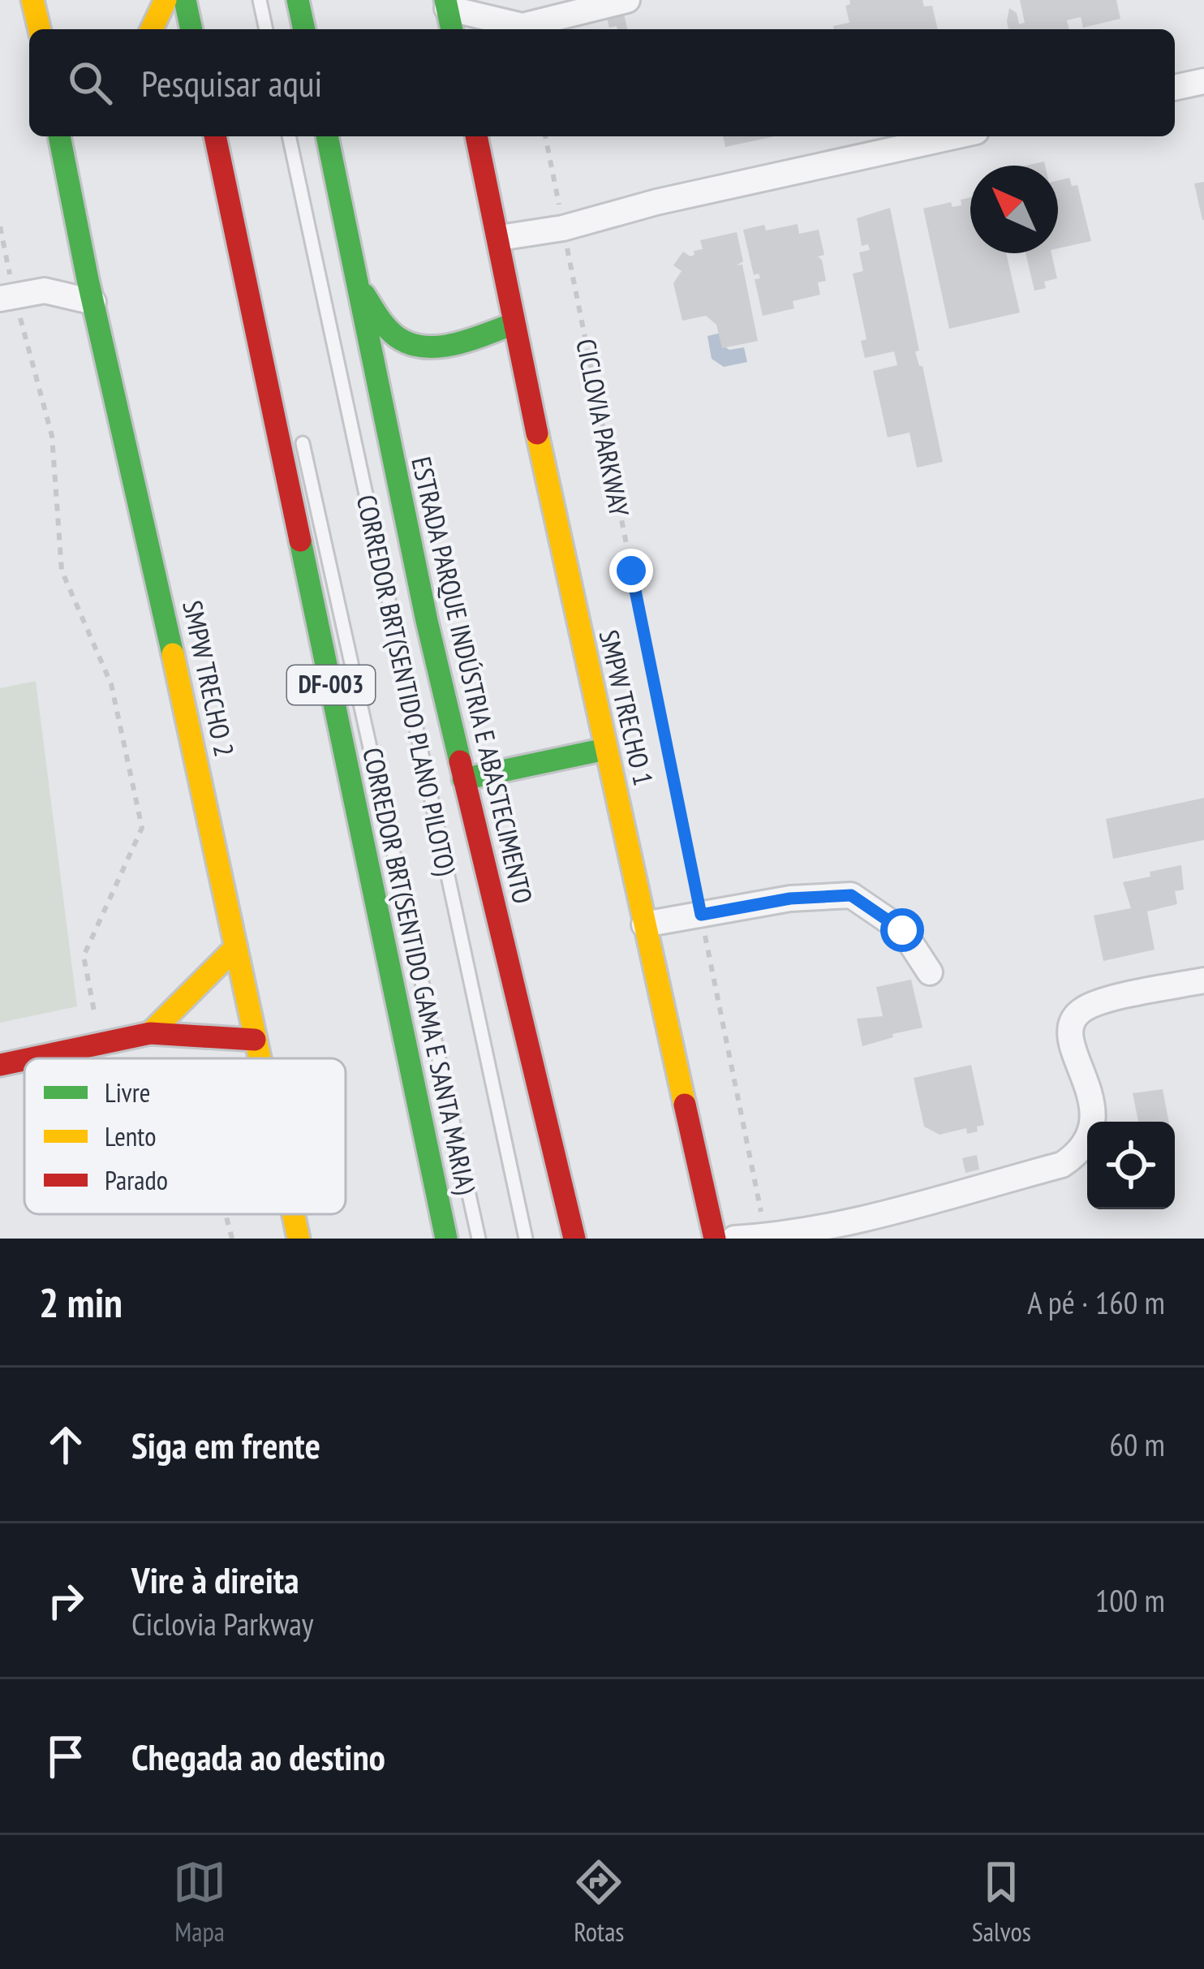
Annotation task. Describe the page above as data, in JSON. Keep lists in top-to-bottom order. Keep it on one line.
{"streets":{"main road":["SMPW TRECHO 2","ESTRADA PARQUE INDÚSTRIA E ABASTECIMENTO","DF-003","SMPW TRECHO 1"],"lane":["CORREDOR BRT(SENTIDO PLANO PILOTO)","CORREDOR BRT(SENTIDO GAMA E SANTA MARIA)"],"path":["CICLOVIA PARKWAY"]},"legend":["Livre","Lento","Parado"],"north":"top left","page":{"search":"Pesquisar aqui","heading":["2 min","A pé · 160 m"],"list":[["Siga em frente","60 m"],["Vire à direita","Ciclovia Parkway","100 m"],"Chegada ao destino"],"nav":["Mapa","Rotas","Salvos"]}}
